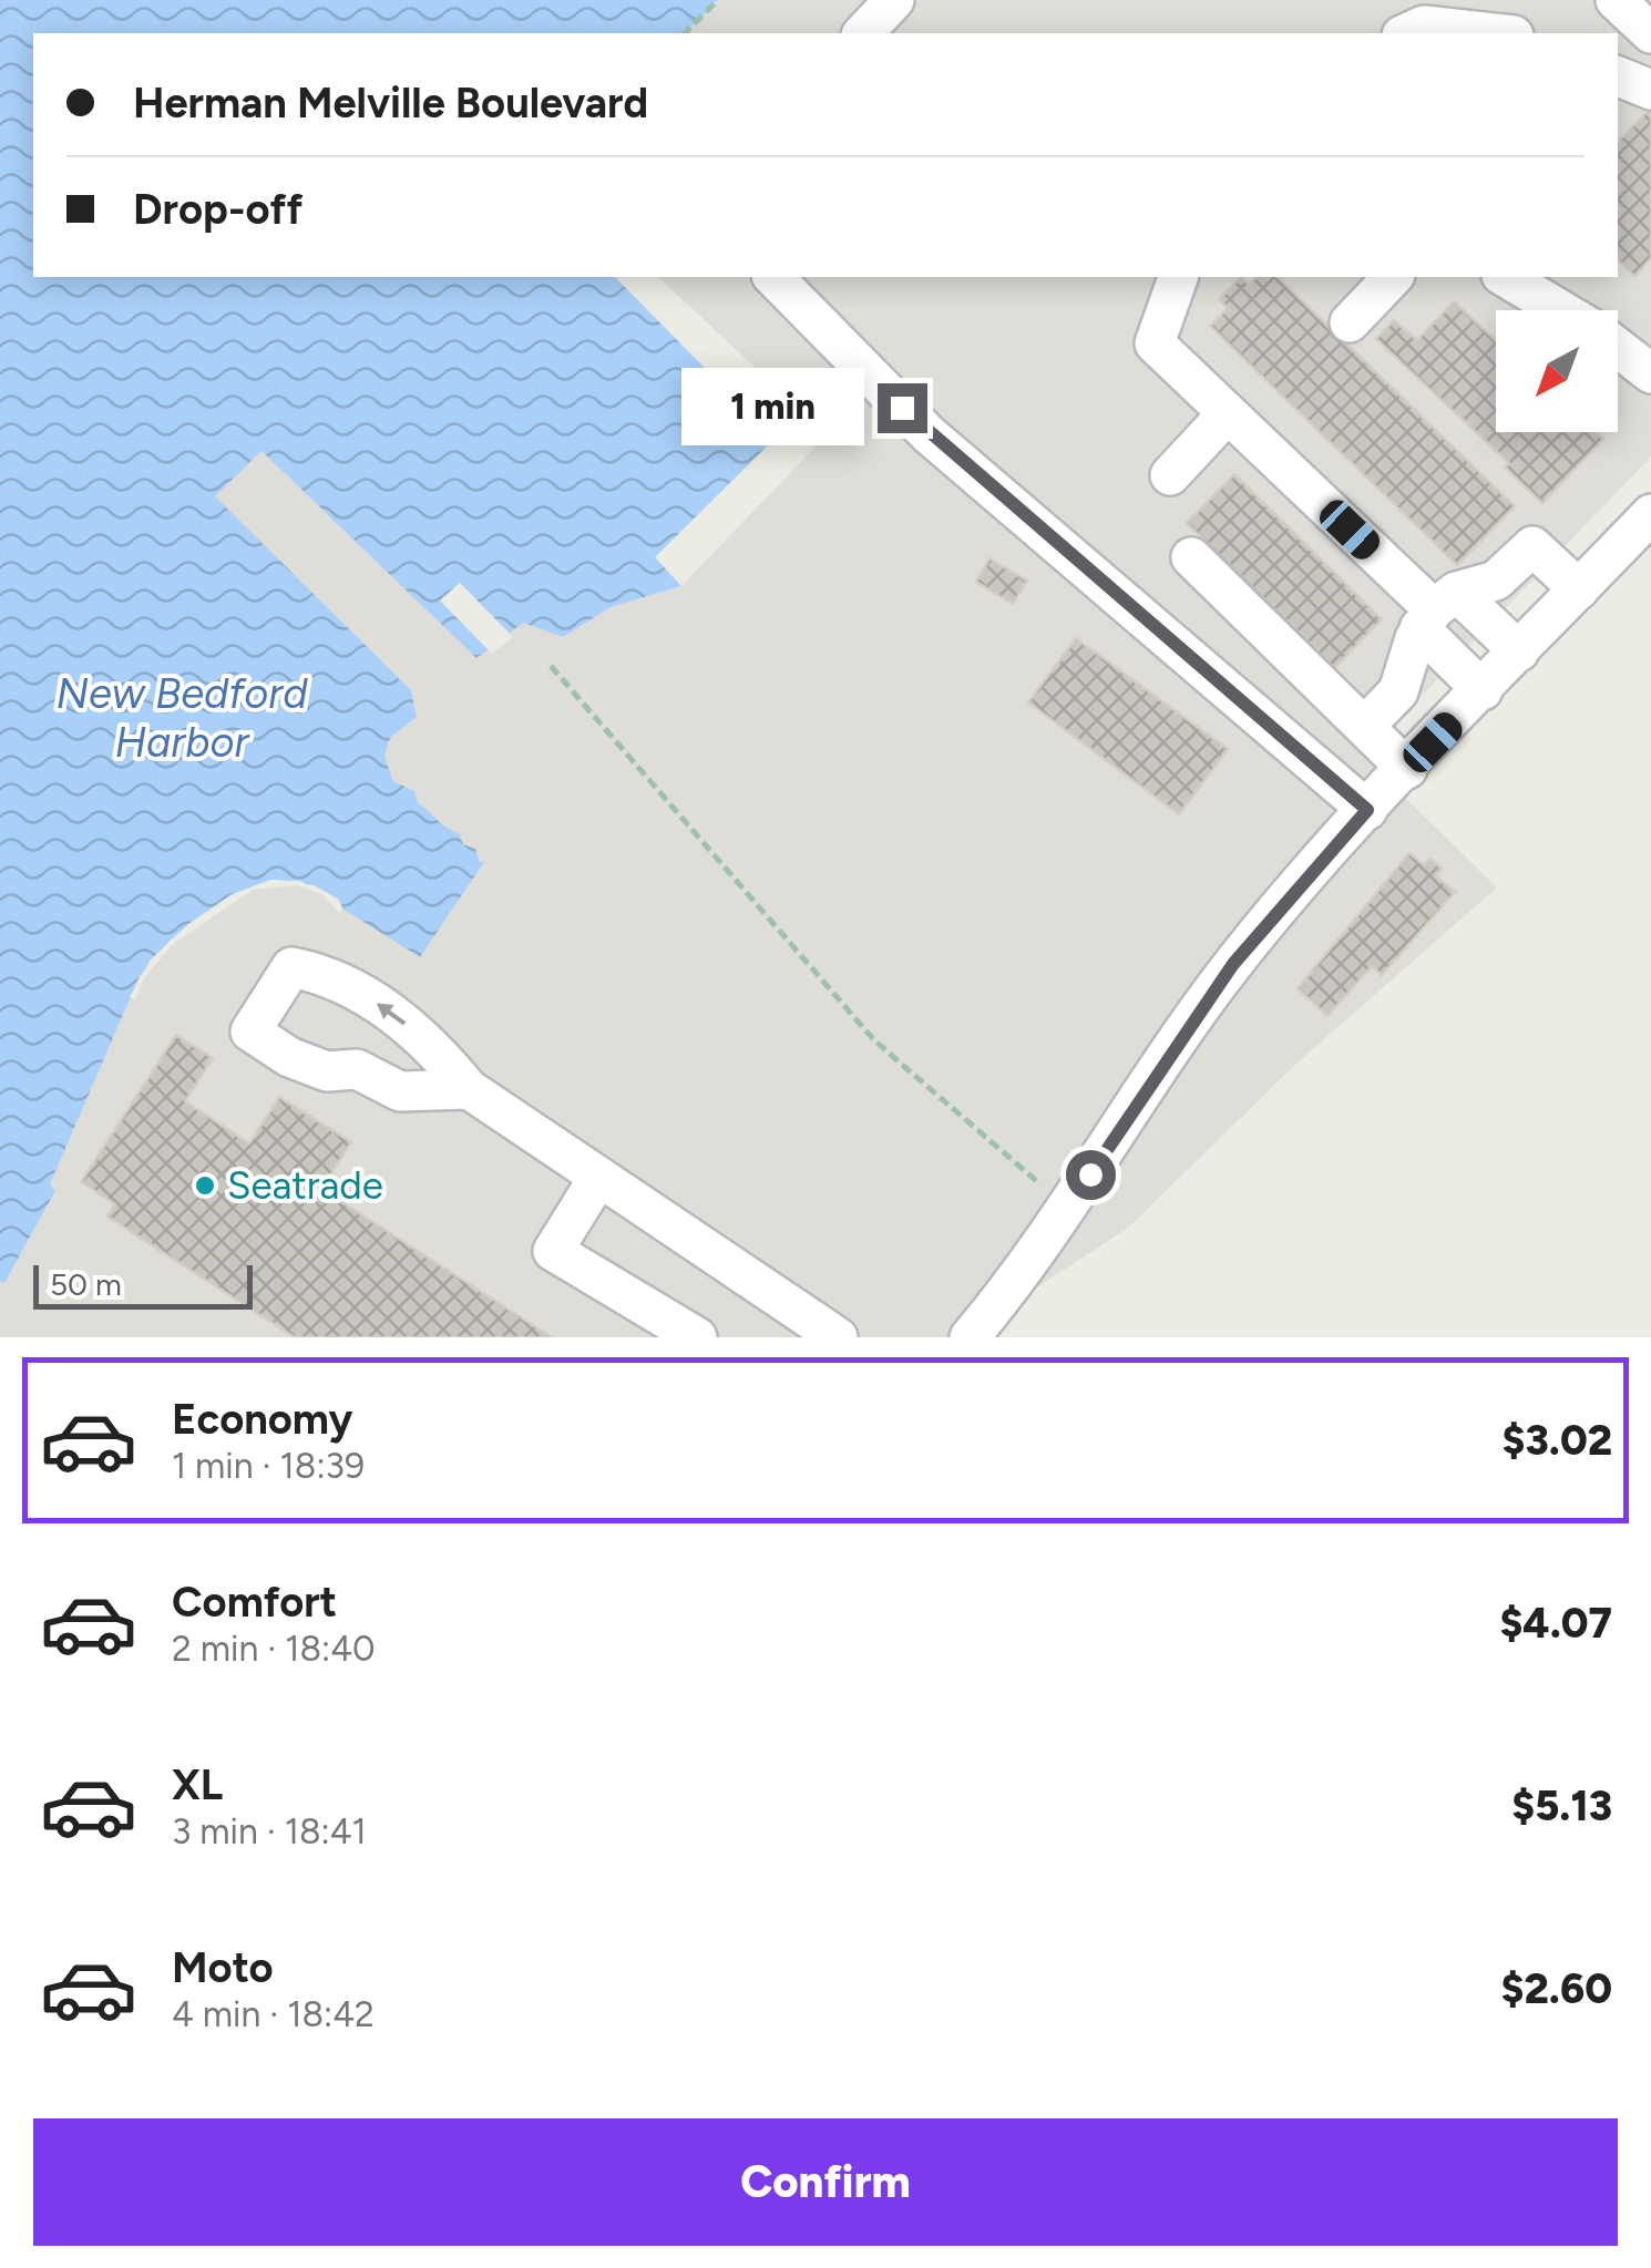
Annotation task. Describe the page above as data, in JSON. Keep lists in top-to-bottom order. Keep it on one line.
{"water":["New Bedford Harbor"],"places":["Seatrade"],"scale_bar":"50 m","north":"bottom left","page":{"banner":["Herman Melville Boulevard","Drop-off"],"bubble":"1 min","scale":"50 m","list":[{"name":"Economy","note":"1 min · 18:39","value":"$3.02"},{"name":"Comfort","note":"2 min · 18:40","value":"$4.07"},{"name":"XL","note":"3 min · 18:41","value":"$5.13"},{"name":"Moto","note":"4 min · 18:42","value":"$2.60"}],"buttons":"Confirm"}}
